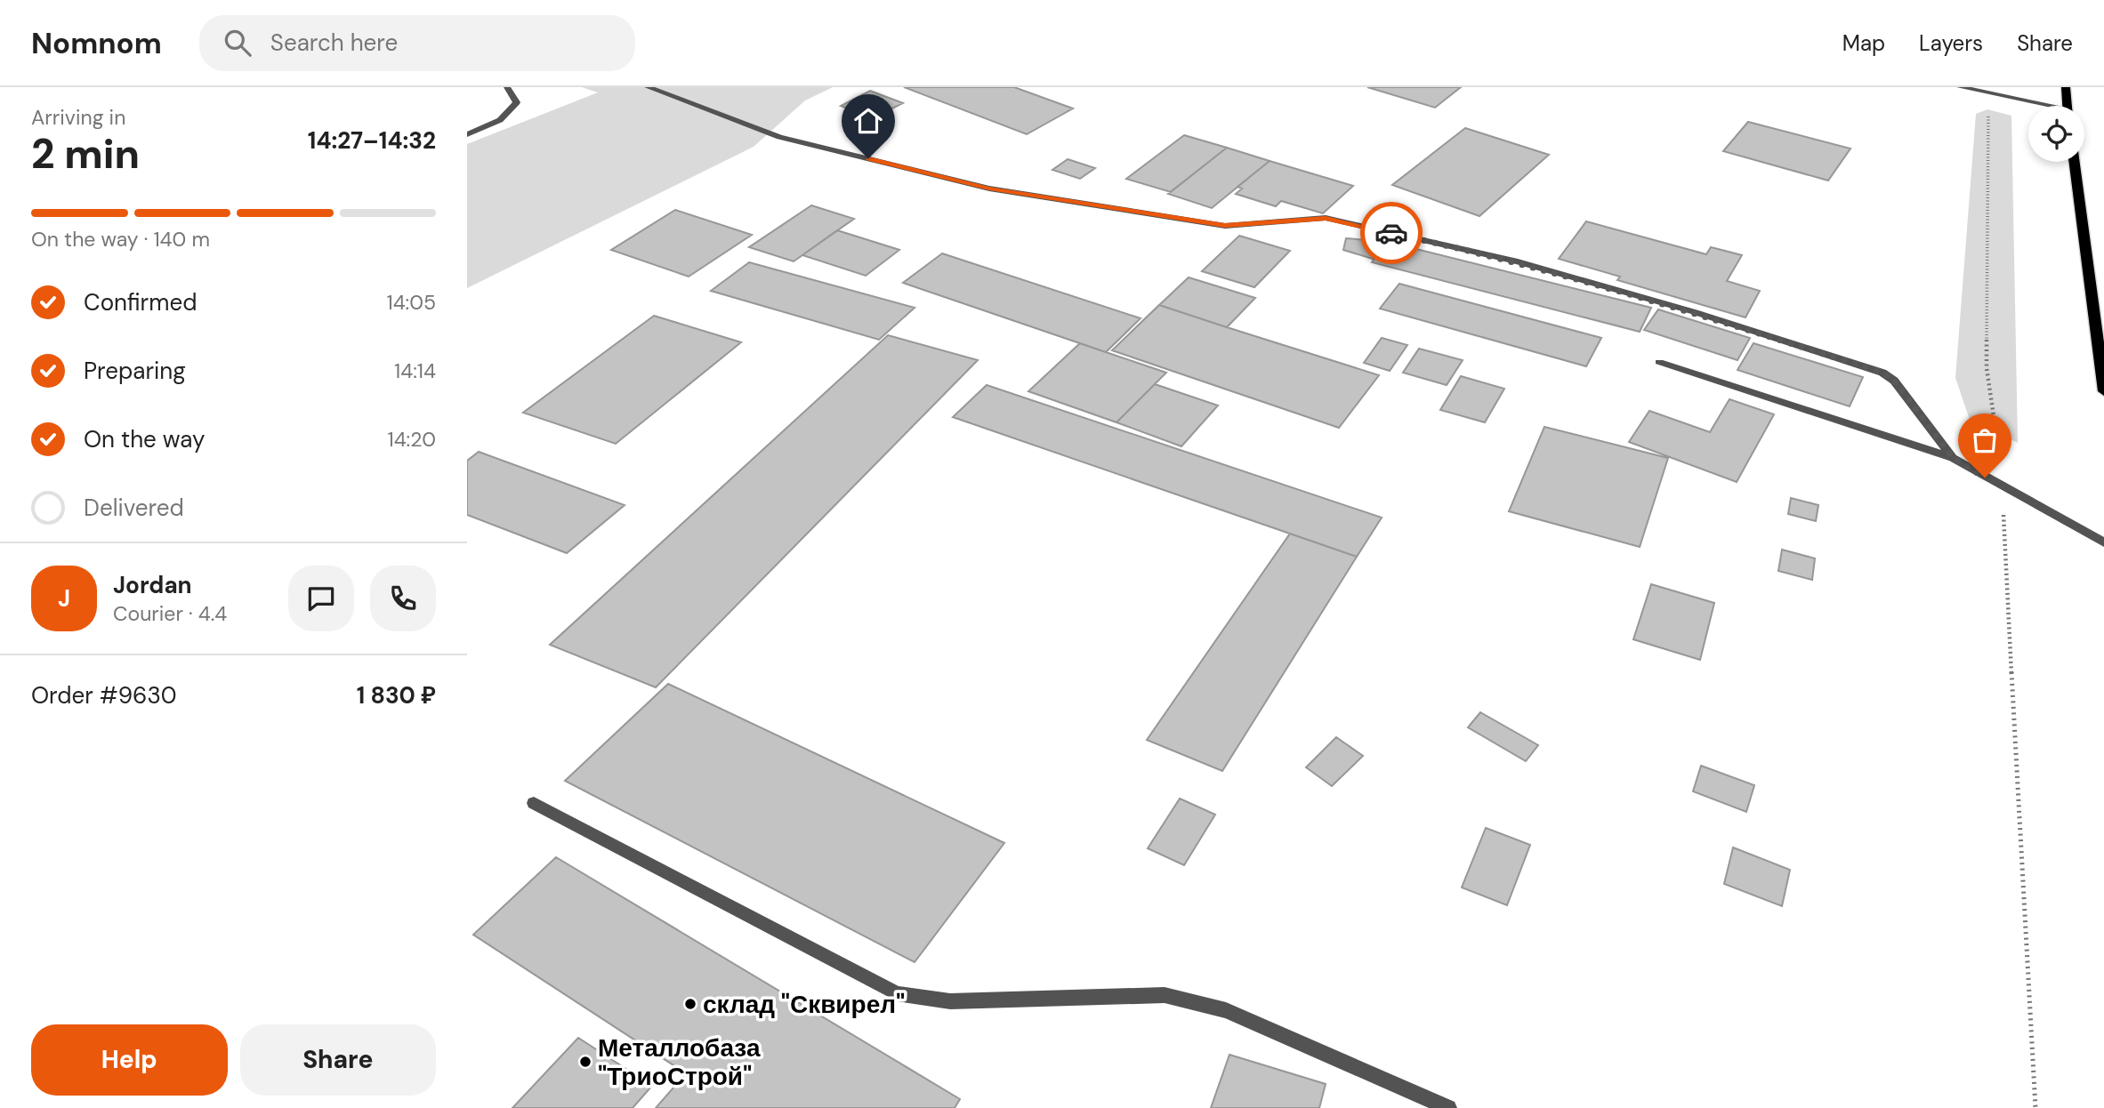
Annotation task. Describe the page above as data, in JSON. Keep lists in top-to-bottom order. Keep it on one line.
{"places":["склад \"Сквирел\"","Металлобаза \"ТриоСтрой\""],"page":{"header":"Nomnom","search":"Search here","nav":["Map","Layers","Share"],"heading":["2 min","Arriving in","14:27–14:32"],"panel":["Jordan","Courier · 4.4","Order #9630","1 830 ₽"],"bar":"On the way · 140 m","list":[["Confirmed","14:05"],["Preparing","14:14"],["On the way","14:20"],"Delivered"],"round":"J","buttons":["Help","Share"]}}
